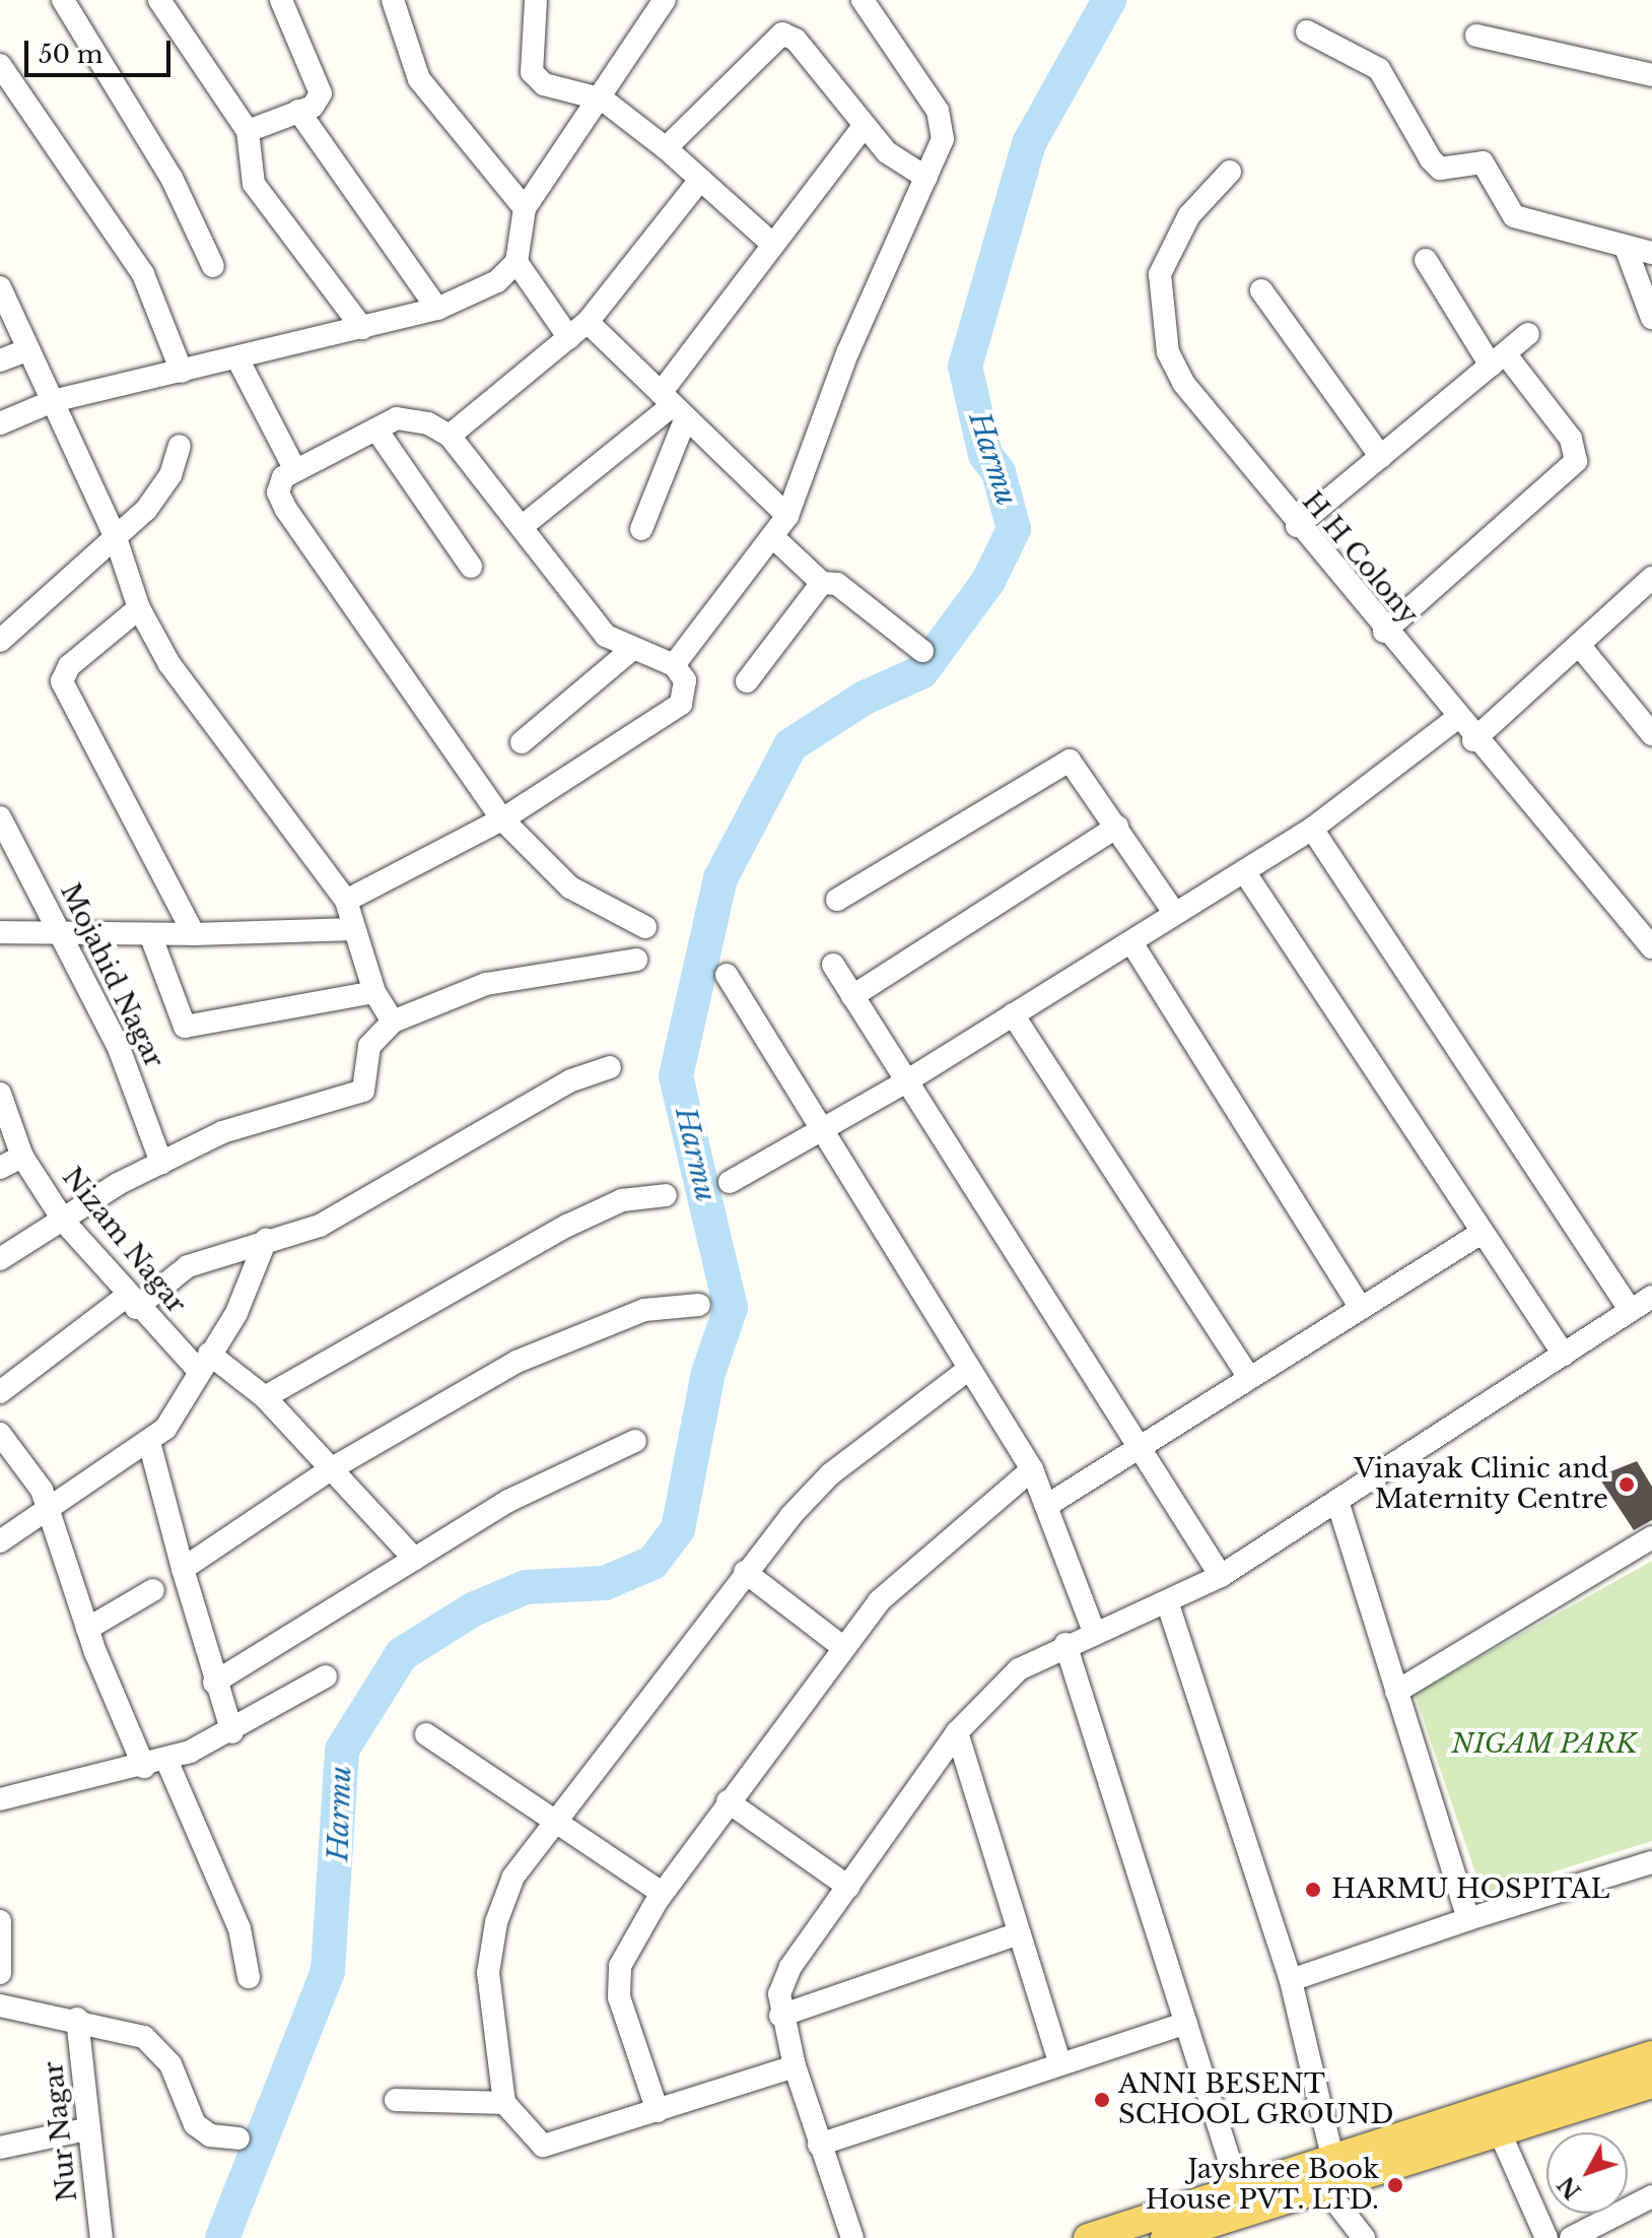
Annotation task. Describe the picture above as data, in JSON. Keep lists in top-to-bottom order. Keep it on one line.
{"streets":{"street":["H H Colony","Mojahid Nagar","Nizam Nagar","Nur Nagar"]},"water":["Harmu"],"parks":["NIGAM PARK"],"places":["Vinayak Clinic and Maternity Centre","HARMU HOSPITAL","ANNI BESENT SCHOOL GROUND","Jayshree Book House PVT. LTD."],"scale_bar":"50 m","north":"bottom left"}
